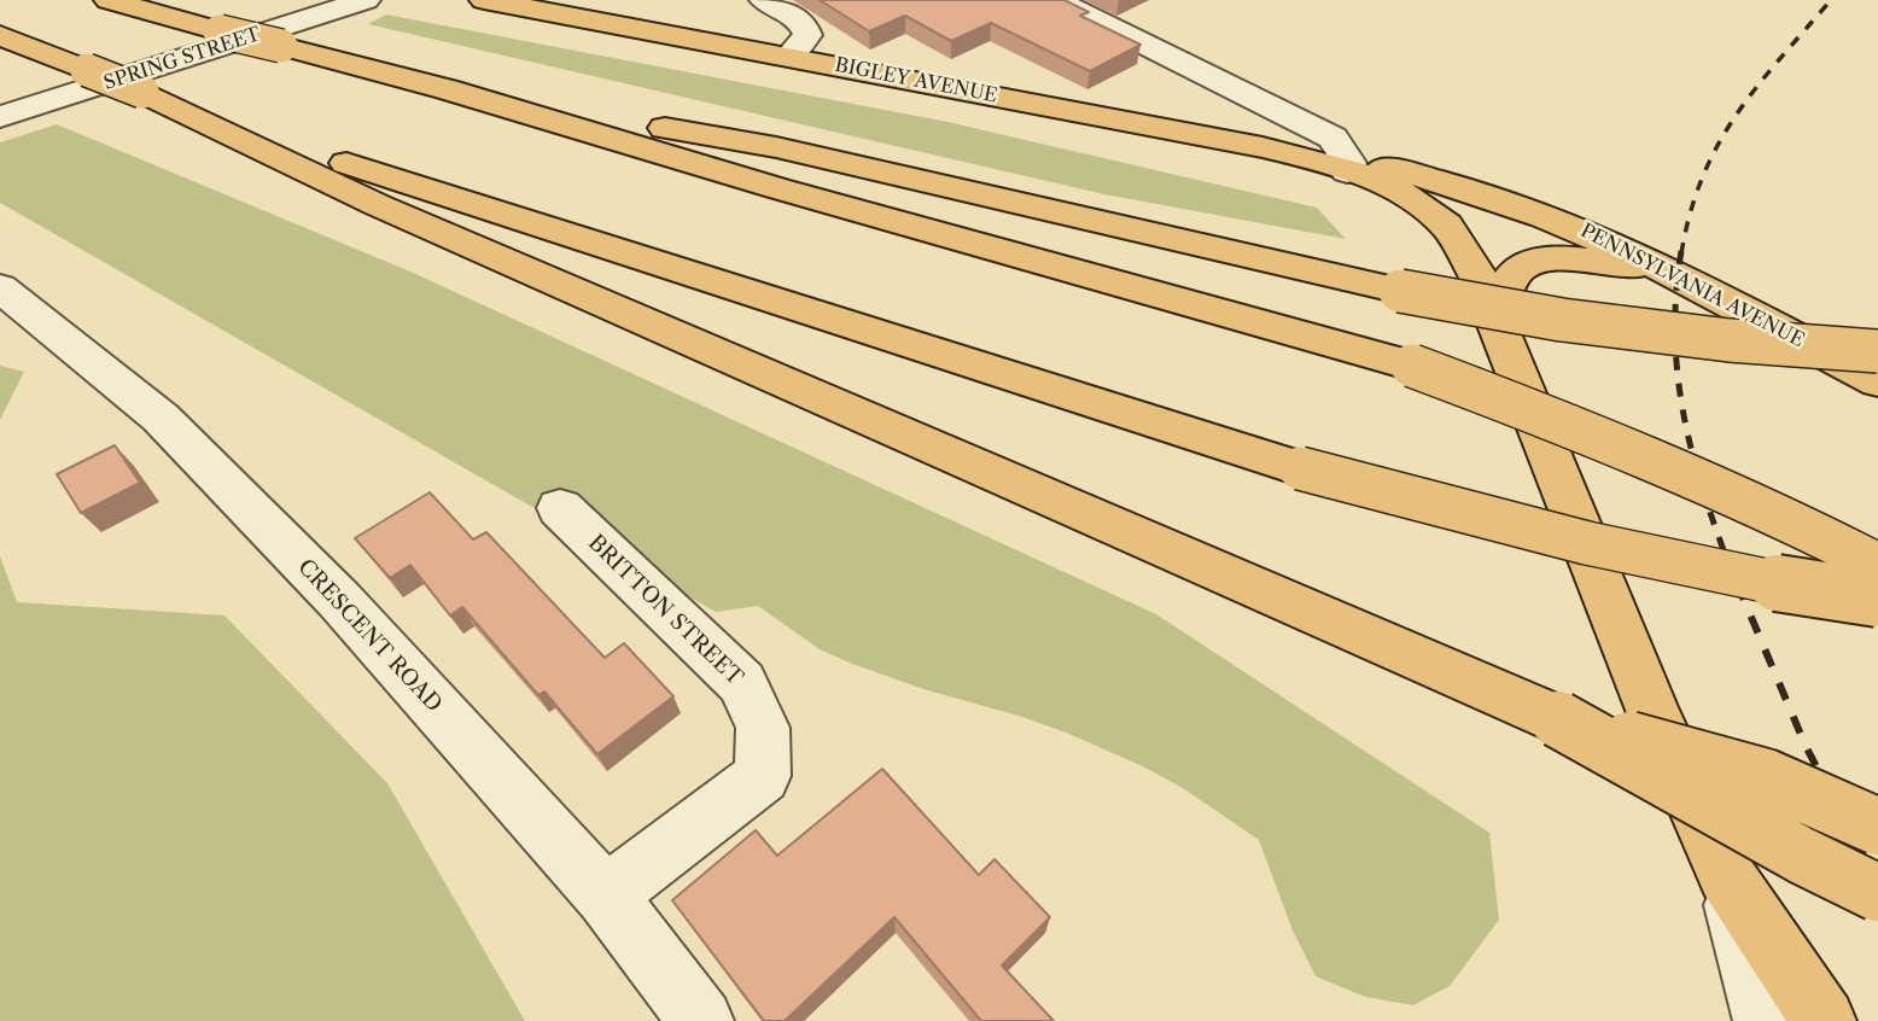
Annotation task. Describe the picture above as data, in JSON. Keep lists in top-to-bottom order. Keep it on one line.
{"streets":{"main road":["BIGLEY AVENUE","PENNSYLVANIA AVENUE"],"street":["SPRING STREET","BRITTON STREET","CRESCENT ROAD"]},"crossings":[["BIGLEY AVENUE","PENNSYLVANIA AVENUE"],["BRITTON STREET","CRESCENT ROAD"]]}
